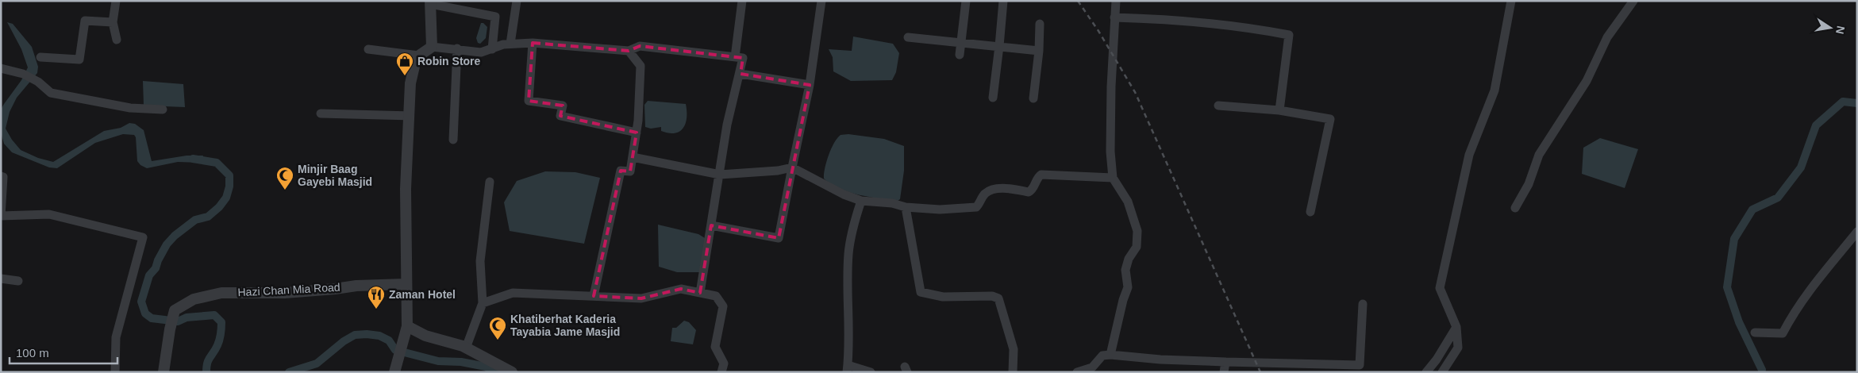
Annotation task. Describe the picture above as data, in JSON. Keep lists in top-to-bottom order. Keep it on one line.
{"streets":{"street":["Hazi Chan Mia Road"]},"places":{"shop":["Robin Store"],"mosque":["Minjir Baag Gayebi Masjid","Khatiberhat Kaderia Tayabia Jame Masjid"],"restaurant":["Zaman Hotel"]},"scale_bar":"100 m","north":"right"}
